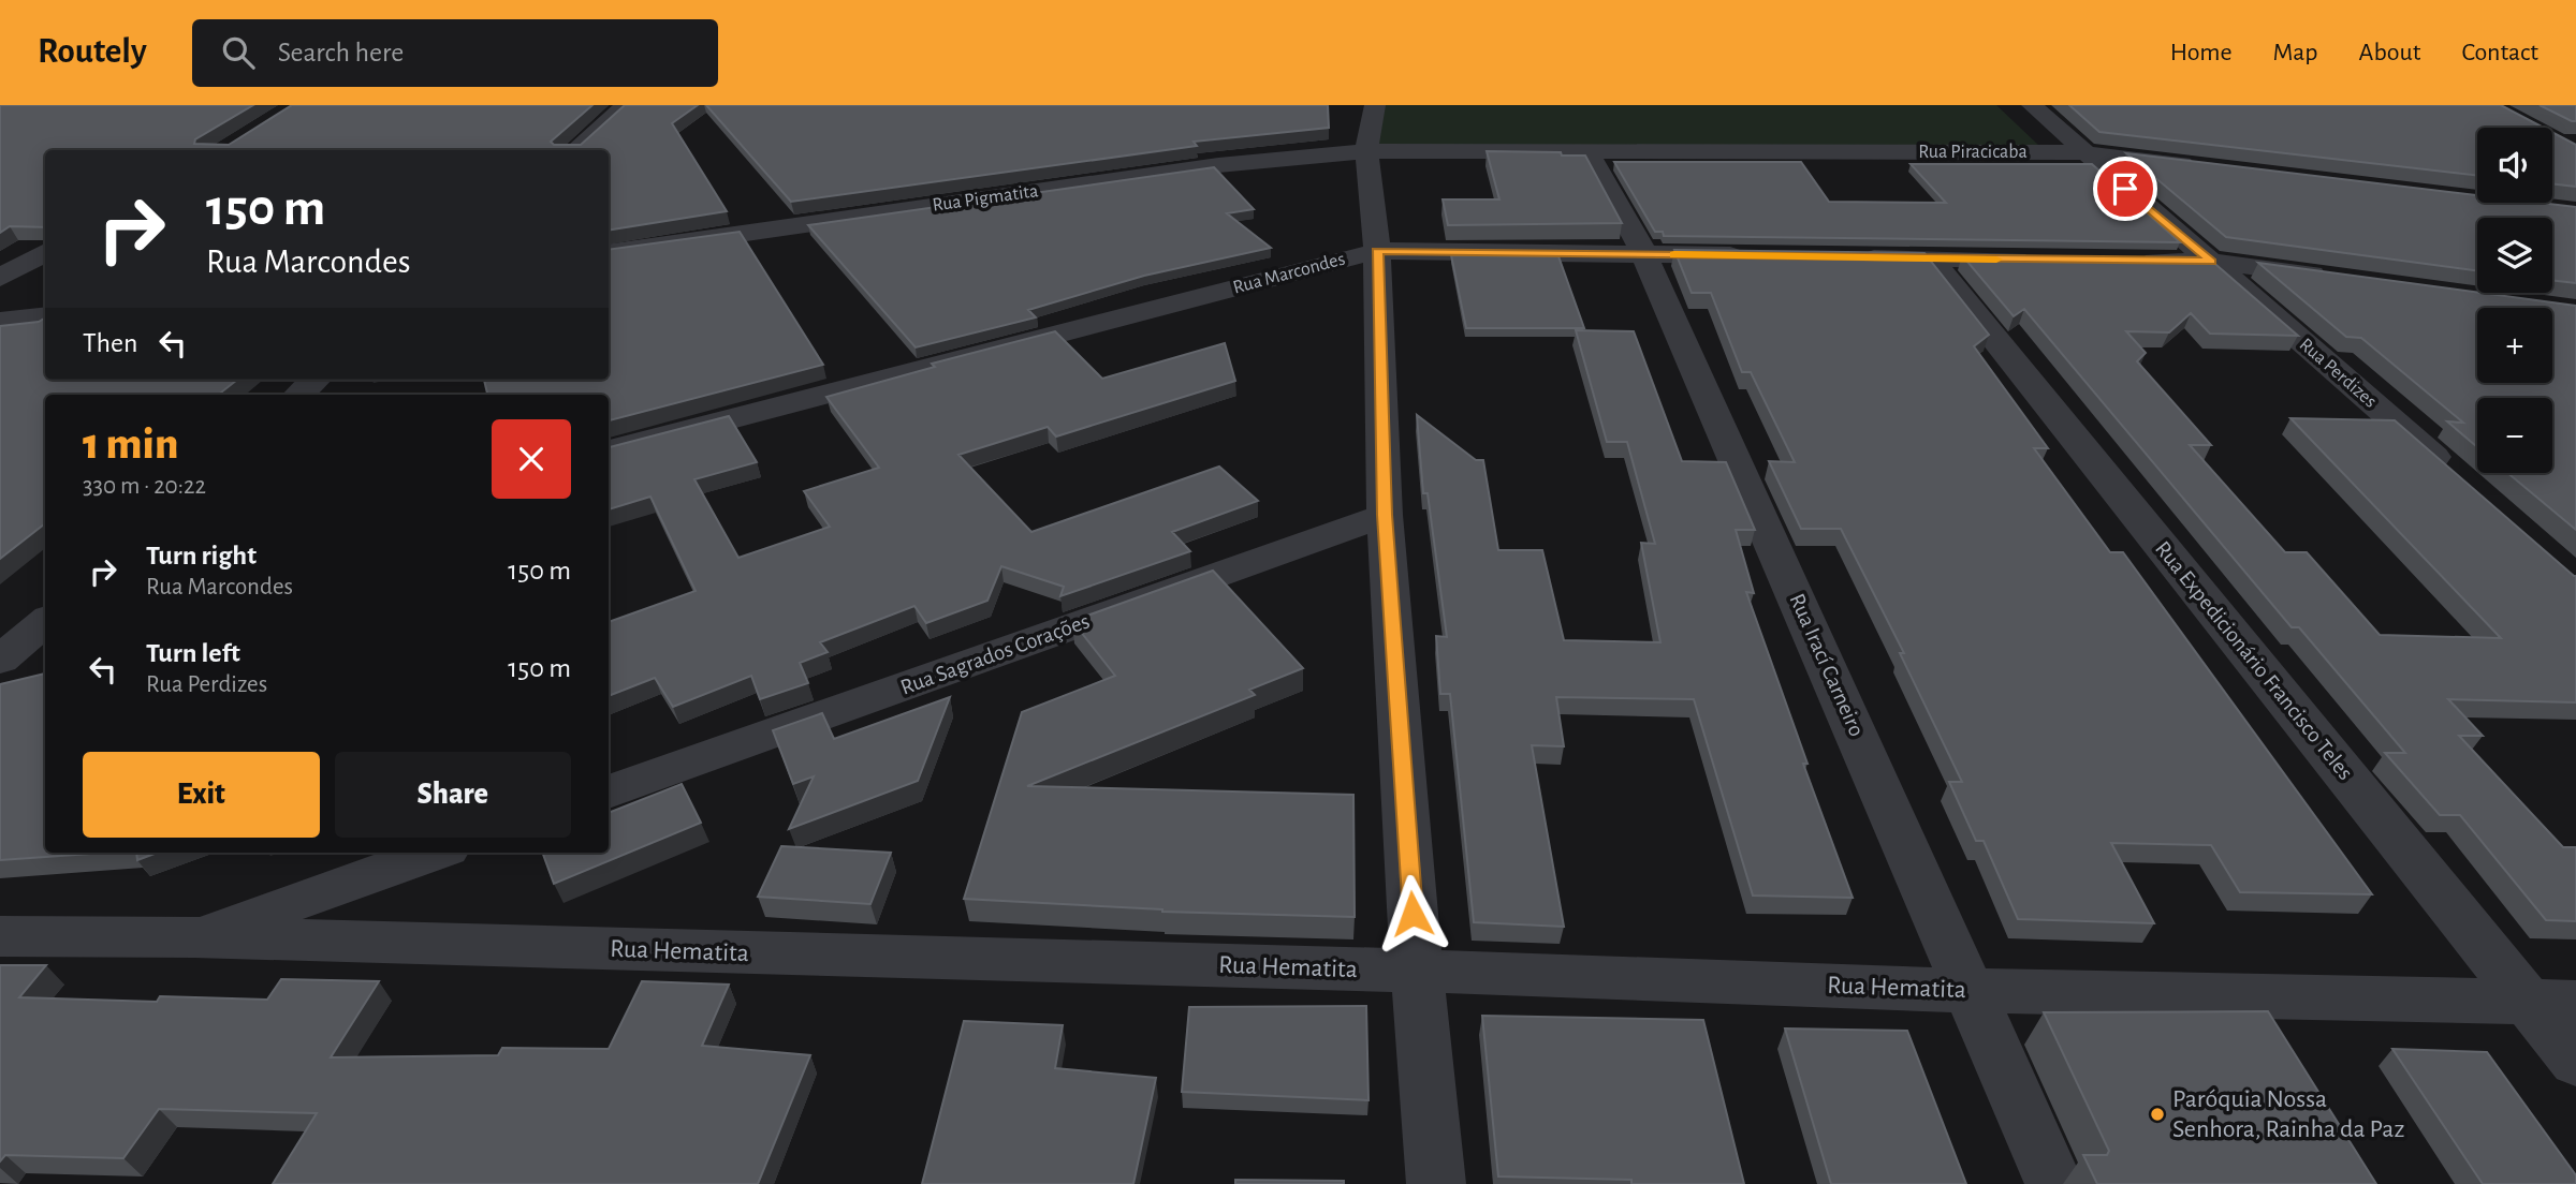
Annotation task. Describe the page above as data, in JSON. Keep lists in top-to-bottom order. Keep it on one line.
{"streets":{"street":["Rua Piracicaba","Rua Pigmatita","Rua Marcondes","Rua Perdizes","Rua Sagrados Corações","Rua Expedicionário Francisco Teles","Rua Irací Carneiro","Rua Hematita"]},"crossings":[["Rua Piracicaba","Rua Pigmatita"],["Rua Piracicaba","Rua Perdizes"],["Rua Piracicaba","Rua Irací Carneiro"],["Rua Marcondes","Rua Irací Carneiro"],["Rua Expedicionário Francisco Teles","Rua Hematita"],["Rua Irací Carneiro","Rua Hematita"]],"places":["Paróquia Nossa Senhora, Rainha da Paz"],"page":{"header":"Routely","search":"Search here","nav":["Home","Map","About","Contact"],"map_buttons":["+","−"],"turn":["150 m","Rua Marcondes"],"then":"Then","heading":["1 min","330 m · 20:22"],"list":[{"name":"Turn right","note":"Rua Marcondes","value":"150 m"},{"name":"Turn left","note":"Rua Perdizes","value":"150 m"}],"buttons":["Exit","Share"]}}
